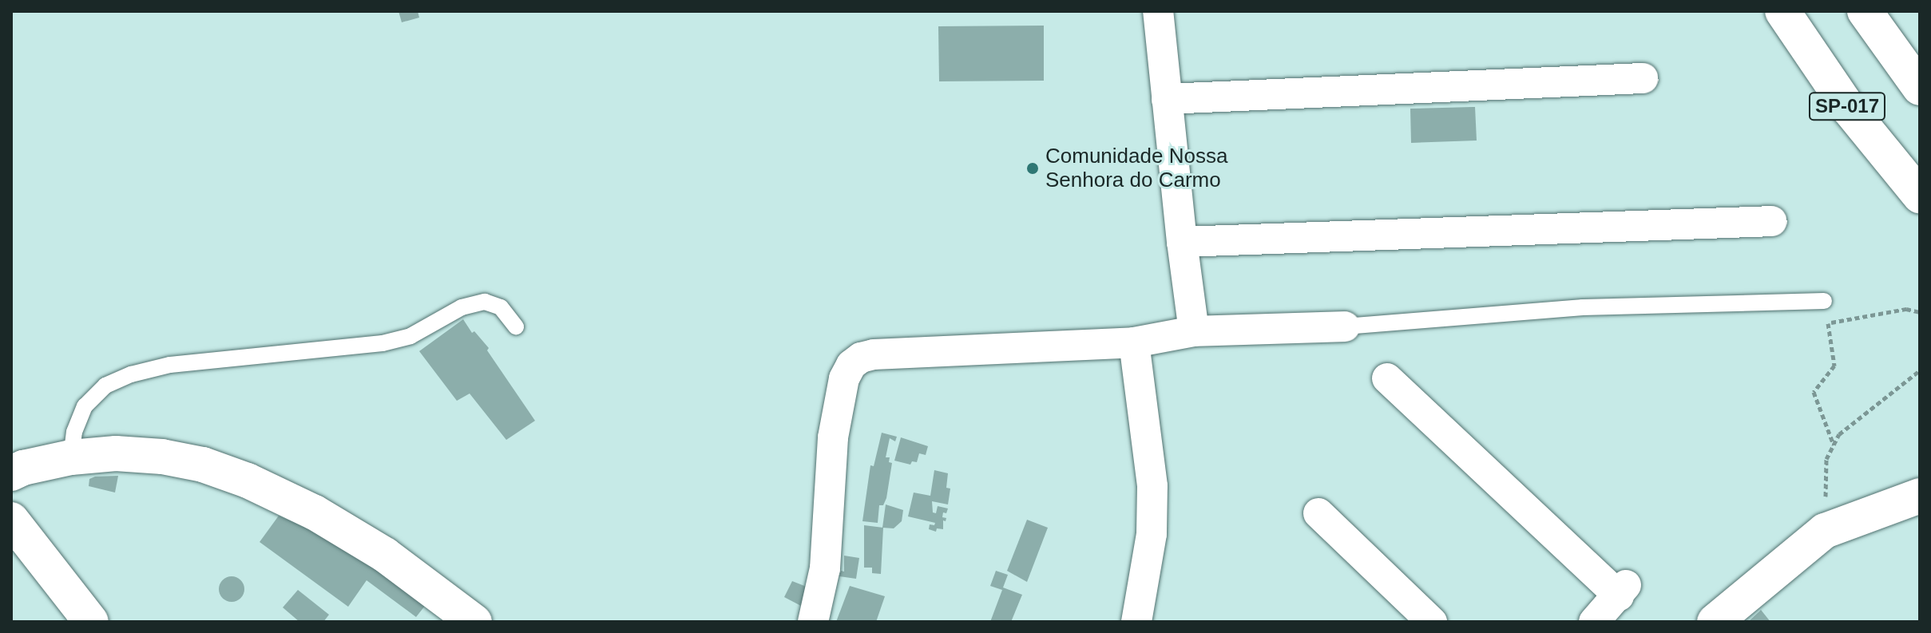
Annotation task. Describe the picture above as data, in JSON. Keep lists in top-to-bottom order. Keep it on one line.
{"streets":{"main road":["SP-017"]},"places":["Comunidade Nossa Senhora do Carmo"]}
